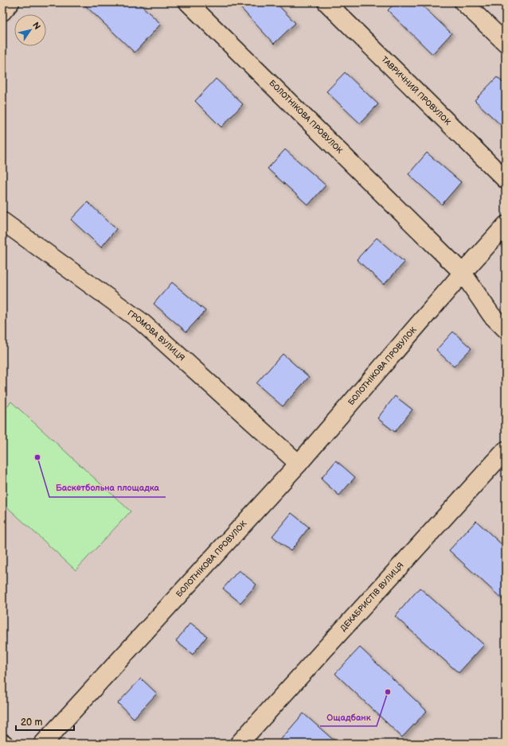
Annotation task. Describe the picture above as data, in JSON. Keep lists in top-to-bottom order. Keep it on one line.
{"streets":{"street":["ТАВРИЧНИЙ ПРОВУЛОК","БОЛОТНІКОВА ПРОВУЛОК","ГРОМОВА ВУЛИЦЯ","ДЕКАБРИСТІВ ВУЛИЦЯ"]},"crossings":[["БОЛОТНІКОВА ПРОВУЛОК","ГРОМОВА ВУЛИЦЯ"]],"places":["Баскетбольна площадка","Ощадбанк"],"scale_bar":"20 m","north":"top right"}
